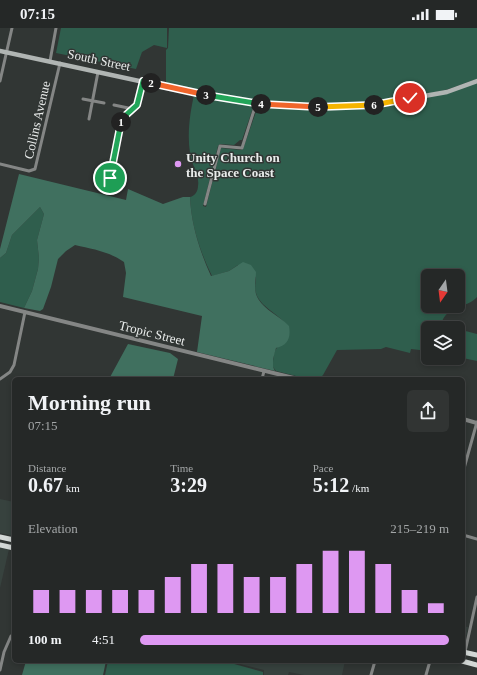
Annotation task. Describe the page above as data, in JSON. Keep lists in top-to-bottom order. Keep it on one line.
{"streets":{"main road":["South Street"],"street":["Collins Avenue","Tropic Street"]},"crossings":[["South Street","Collins Avenue"]],"places":["Unity Church on the Space Coast"],"north":"bottom","page":{"status":"07:15","pins":["2","3","4","6","5","1"],"heading":["Morning run","07:15"],"stats":[["Distance","0.67 km"],["Time","3:29"],["Pace","5:12 /km"]],"chart":["Elevation","215–219 m"],"list":[{"name":"100 m","note":"4:51"}]}}
